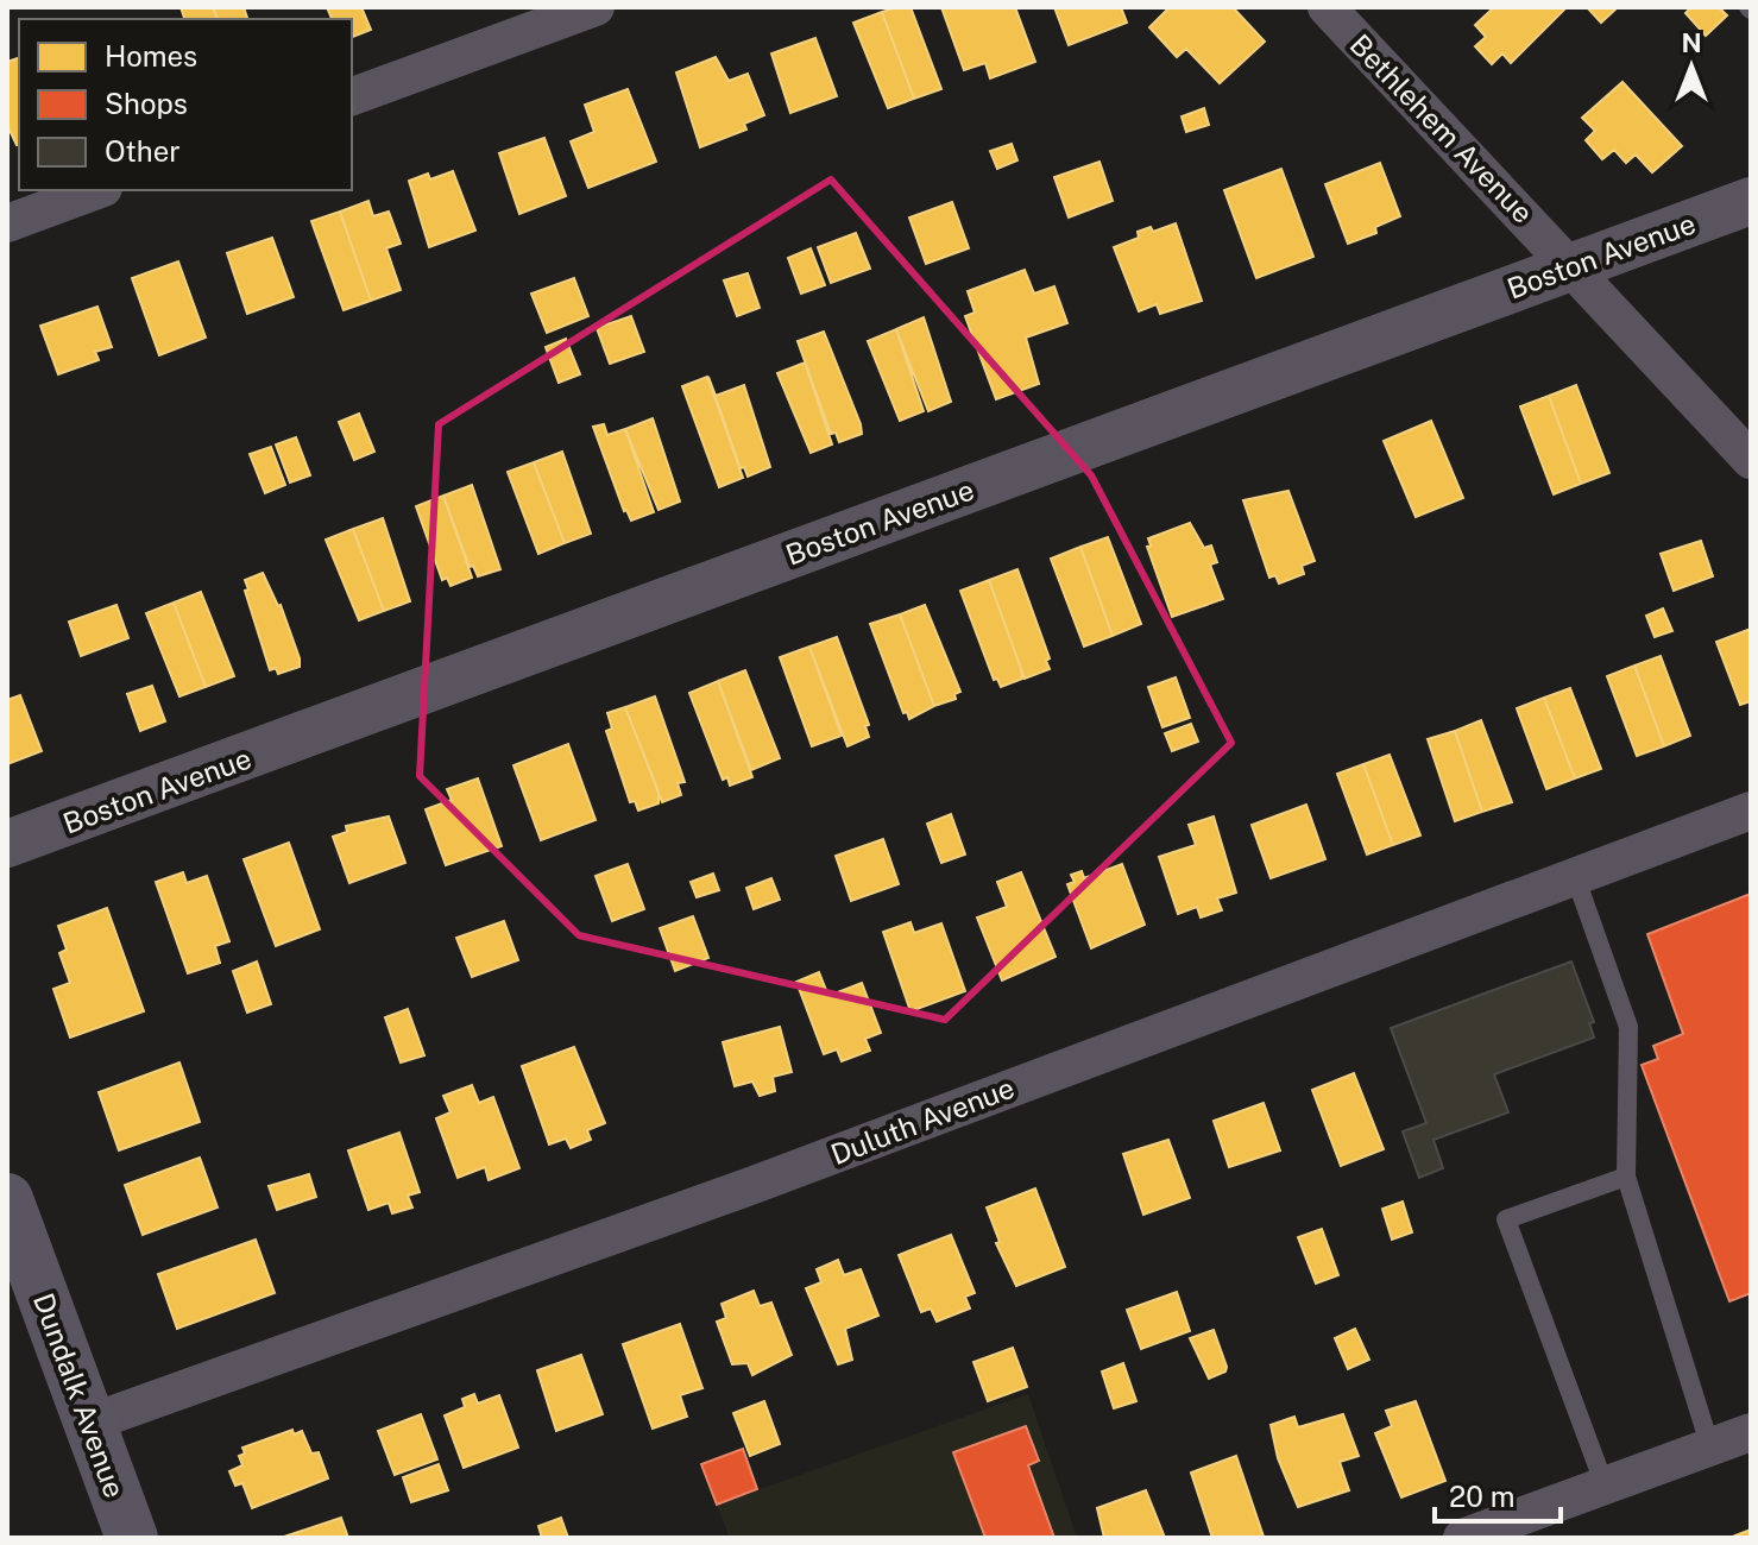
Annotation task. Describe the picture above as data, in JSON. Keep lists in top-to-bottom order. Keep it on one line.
{"streets":{"main road":["Dundalk Avenue"],"street":["Bethlehem Avenue","Boston Avenue","Duluth Avenue"]},"crossings":[["Bethlehem Avenue","Boston Avenue"],["Duluth Avenue","Dundalk Avenue"]],"legend":["Homes","Shops","Other"],"scale_bar":"20 m","north":"top"}
